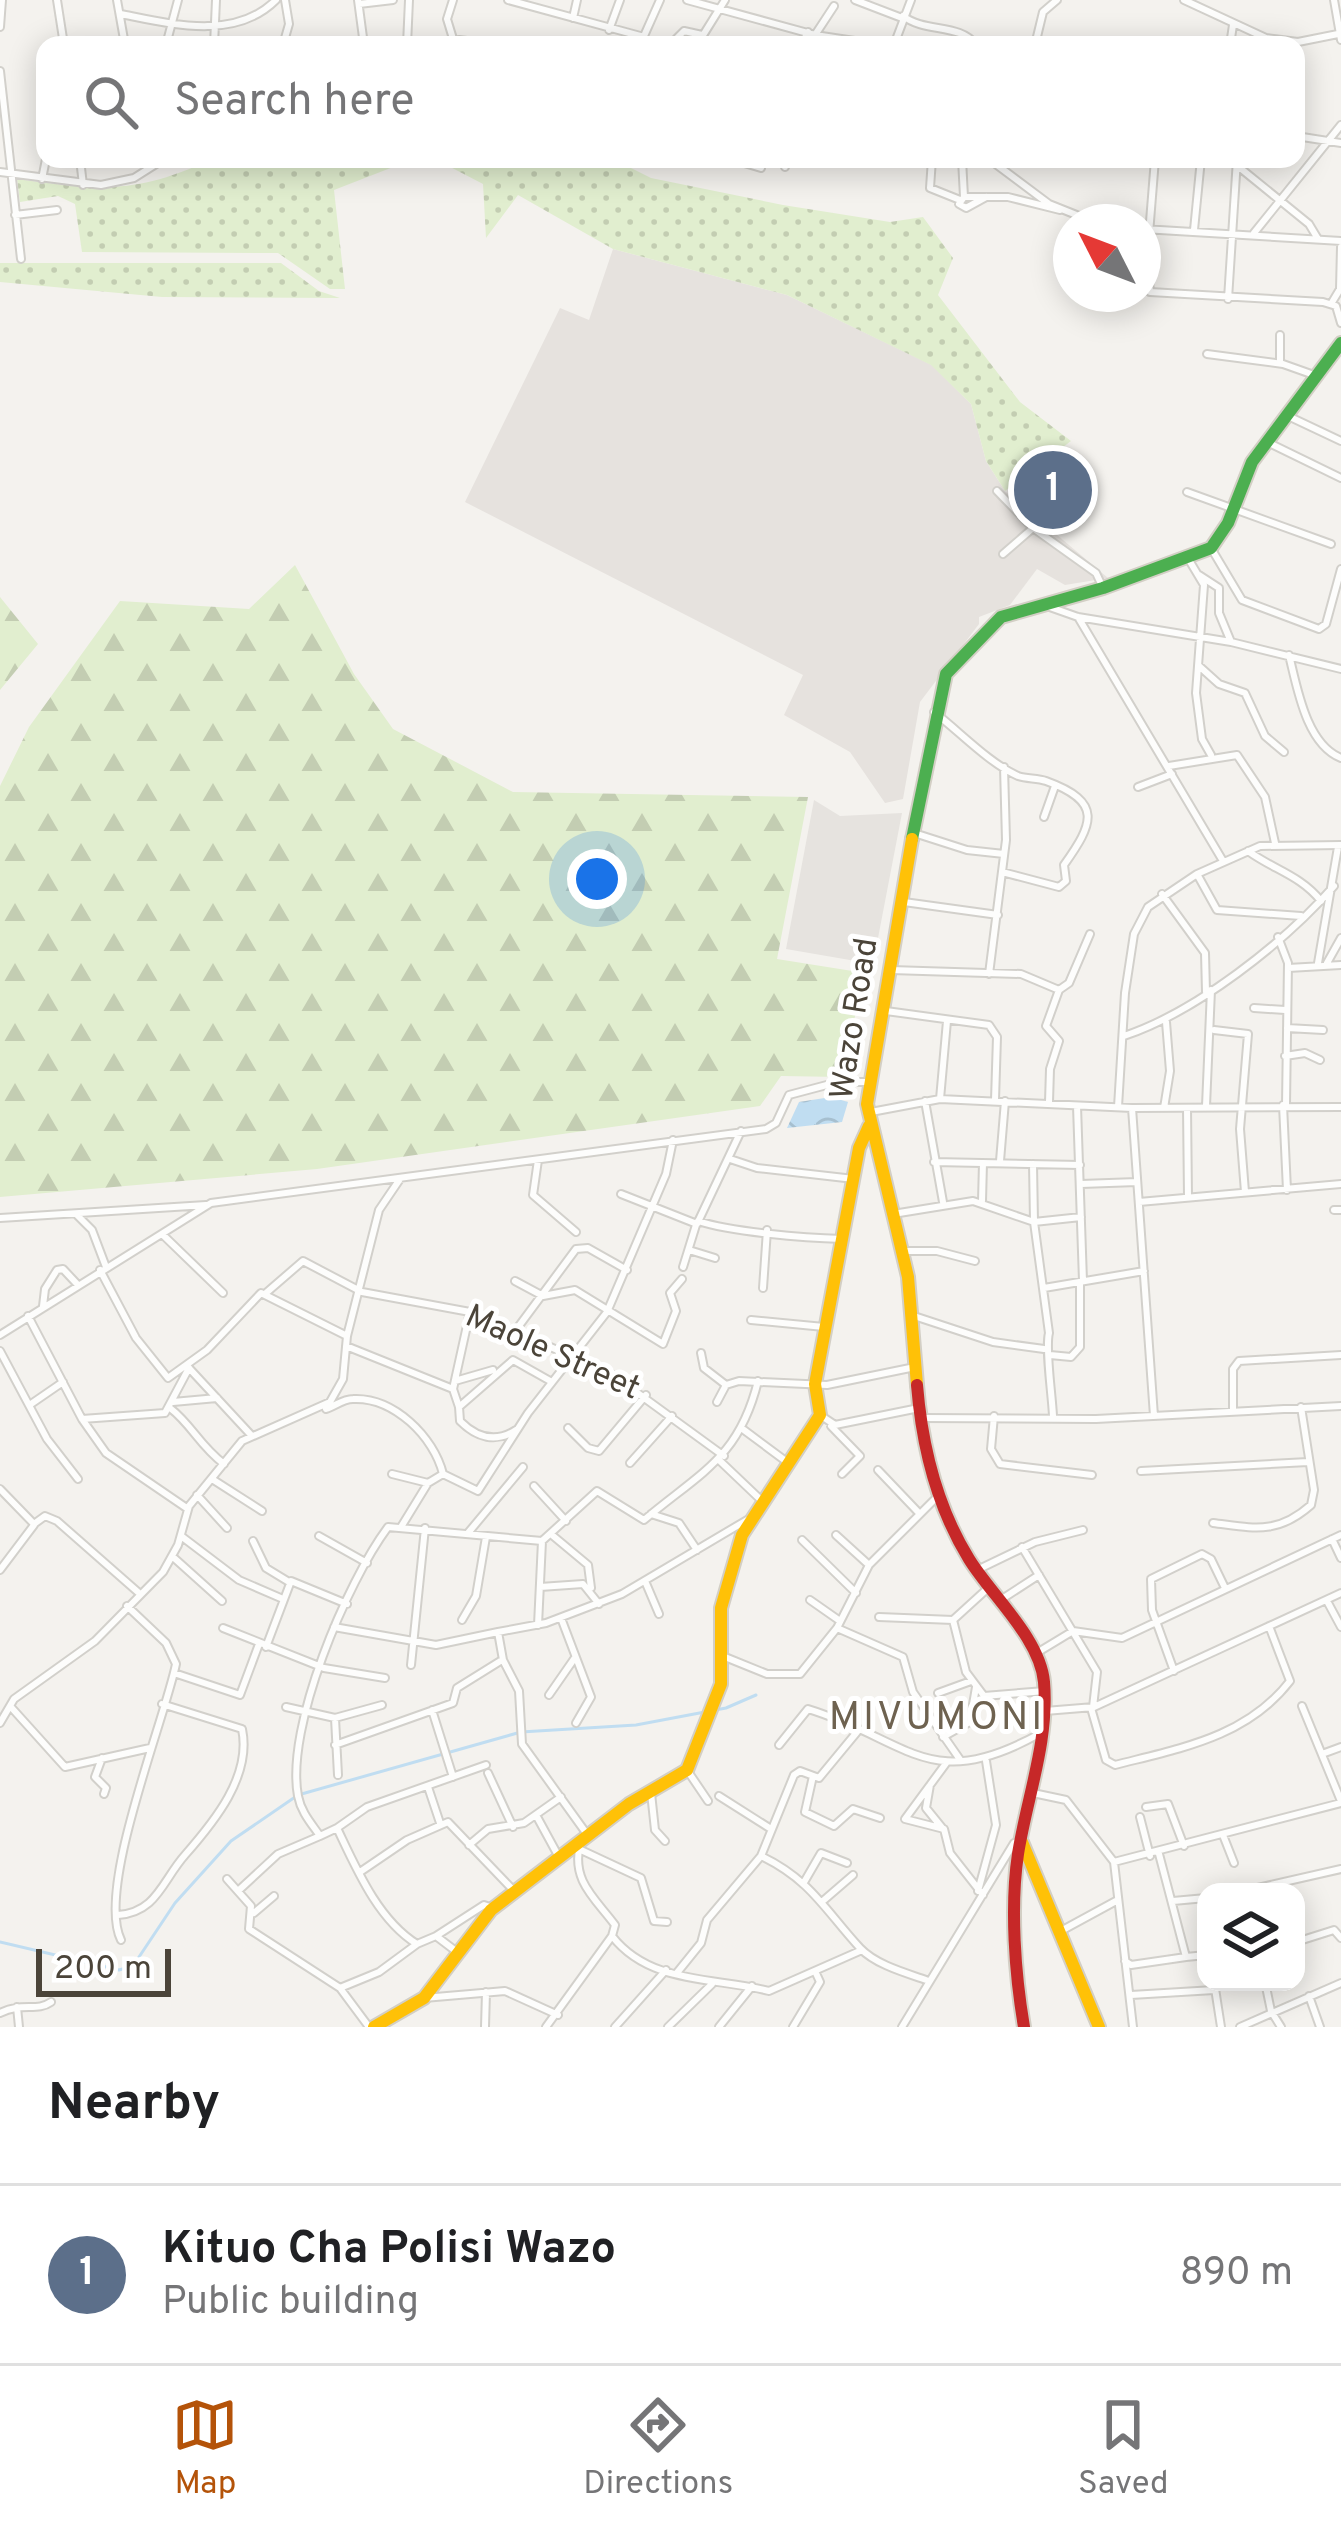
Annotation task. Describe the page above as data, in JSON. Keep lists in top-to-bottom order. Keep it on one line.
{"streets":{"main road":["Wazo Road"],"street":["Maole Street"]},"districts":["MIVUMONI"],"scale_bar":"200 m","north":"top left","page":{"search":"Search here","pins":"1","scale":"200 m","heading":"Nearby","list":[{"mark":"1","name":"Kituo Cha Polisi Wazo","note":"Public building","value":"890 m"}],"nav":["Map","Directions","Saved"]}}
